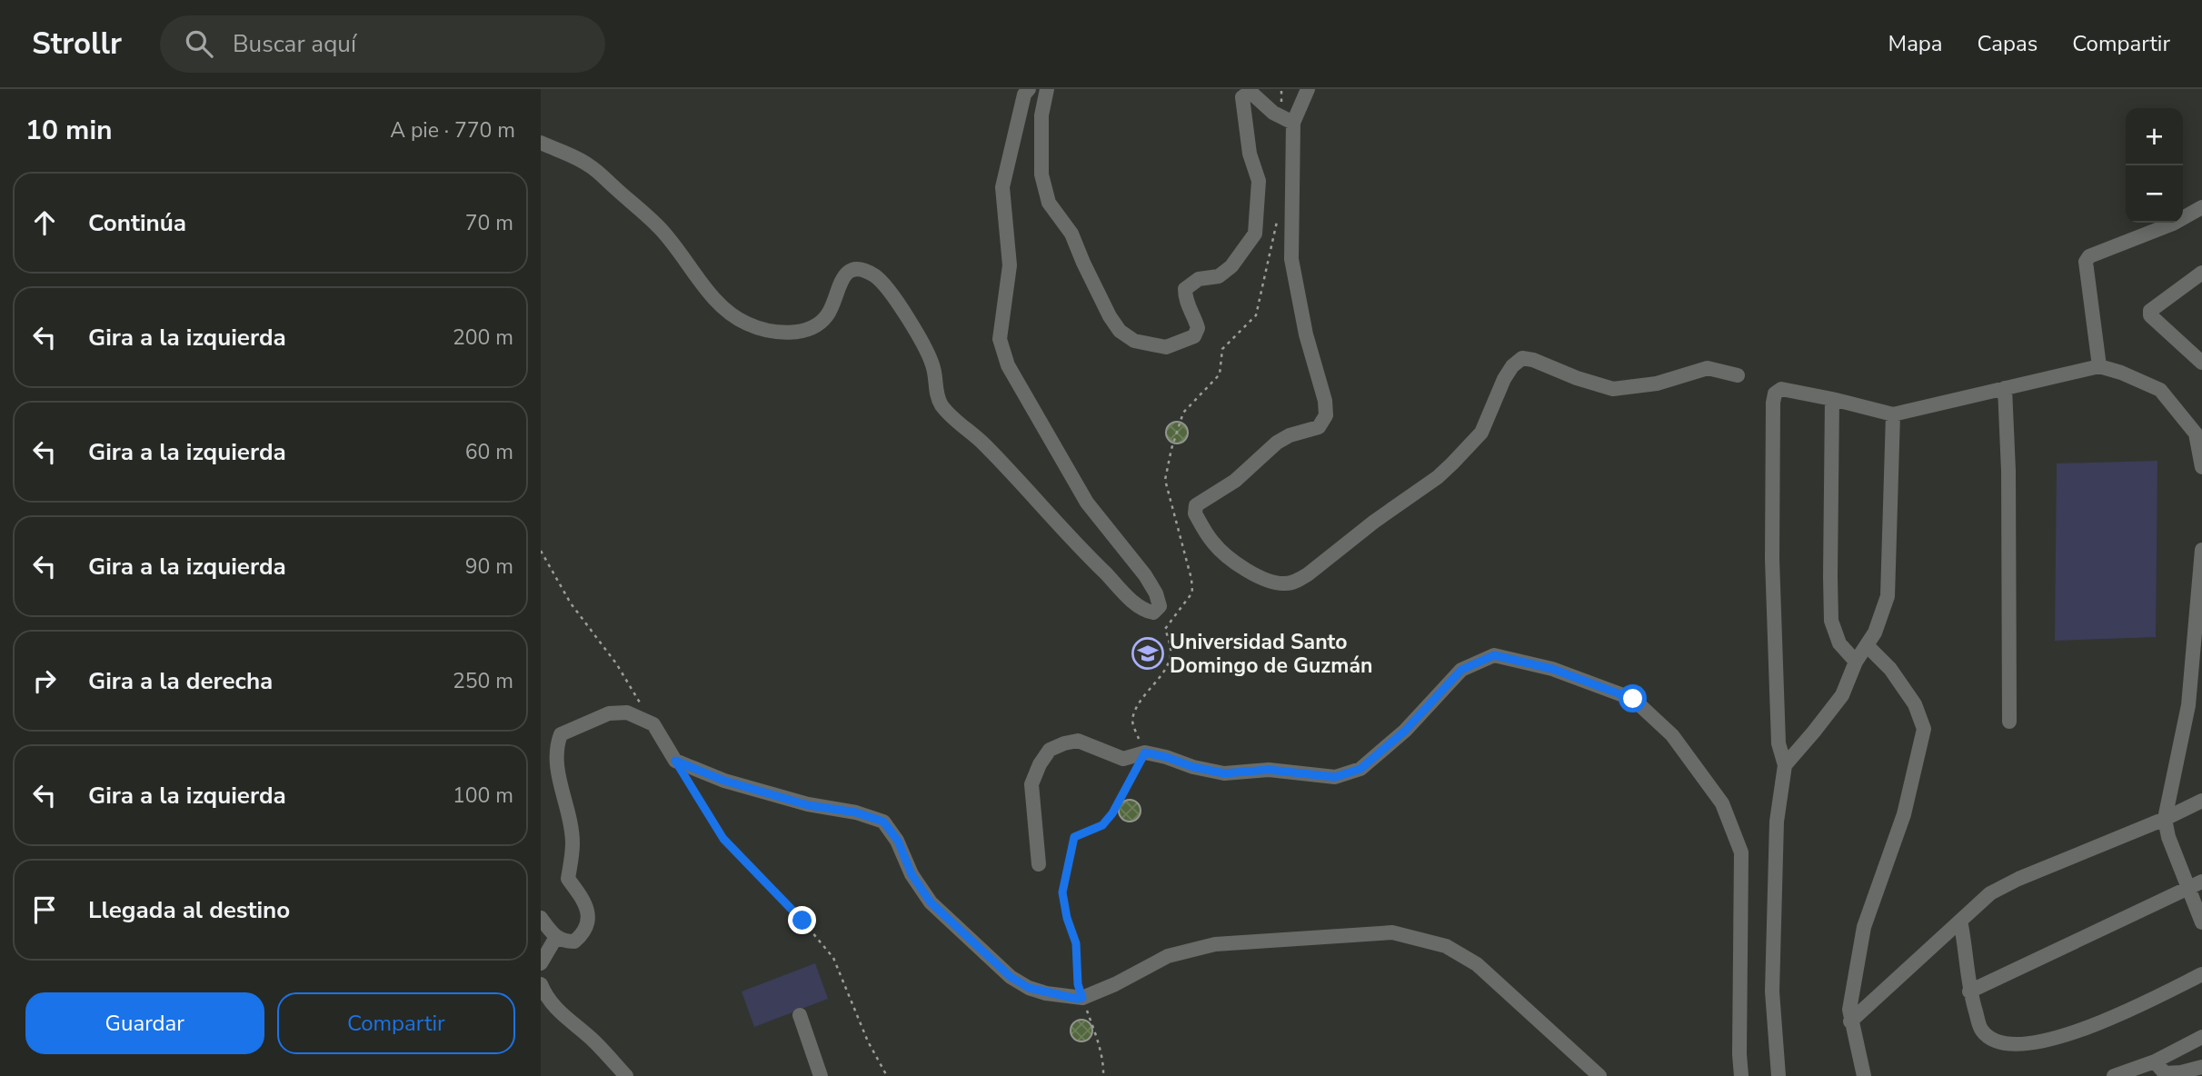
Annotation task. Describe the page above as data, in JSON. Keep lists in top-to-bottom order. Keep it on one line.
{"places":{"school or university":["Universidad Santo Domingo de Guzmán"]},"page":{"header":"Strollr","search":"Buscar aquí","nav":["Mapa","Capas","Compartir"],"heading":["10 min","A pie · 770 m"],"map_buttons":["+","−"],"list":[["Continúa","70 m"],["Gira a la izquierda","200 m"],["Gira a la izquierda","60 m"],["Gira a la izquierda","90 m"],["Gira a la derecha","250 m"],["Gira a la izquierda","100 m"],"Llegada al destino"],"buttons":["Guardar","Compartir"]}}
